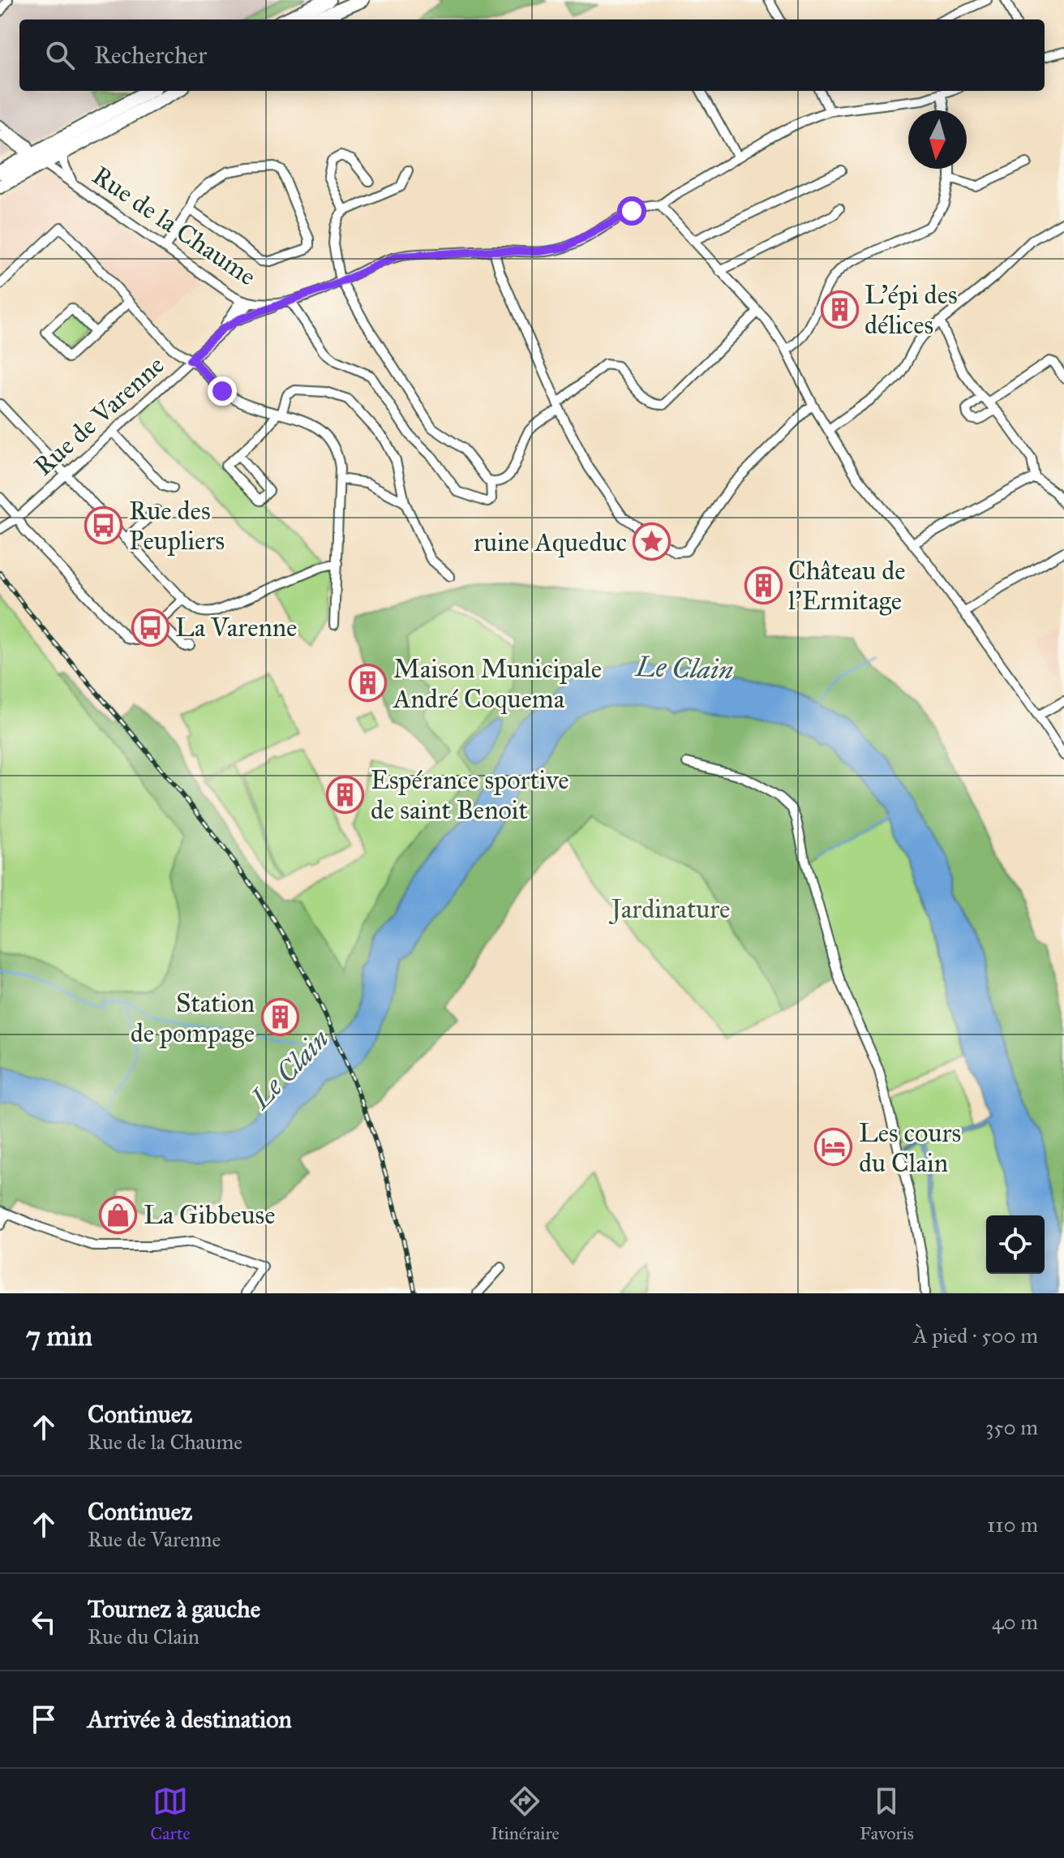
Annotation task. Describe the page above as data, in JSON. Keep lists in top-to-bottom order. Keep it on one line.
{"streets":{"street":["Rue de la Chaume","Rue de Varenne"]},"crossings":[["Rue de la Chaume","Rue de Varenne"]],"water":["Le Clain"],"parks":["Jardinature"],"places":{"building":["L'épi des délices","Château de l'Ermitage","Maison Municipale André Coquema","Espérance sportive de saint Benoit","Station de pompage"],"bus stop":["Rue des Peupliers","La Varenne"],"place":["ruine Aqueduc"],"hotel":["Les cours du Clain"],"shop":["La Gibbeuse"]},"north":"bottom","page":{"search":"Rechercher","heading":["7 min","À pied · 500 m"],"list":[["Continuez","Rue de la Chaume","350 m"],["Continuez","Rue de Varenne","110 m"],["Tournez à gauche","Rue du Clain","40 m"],"Arrivée à destination"],"nav":["Carte","Itinéraire","Favoris"]}}
